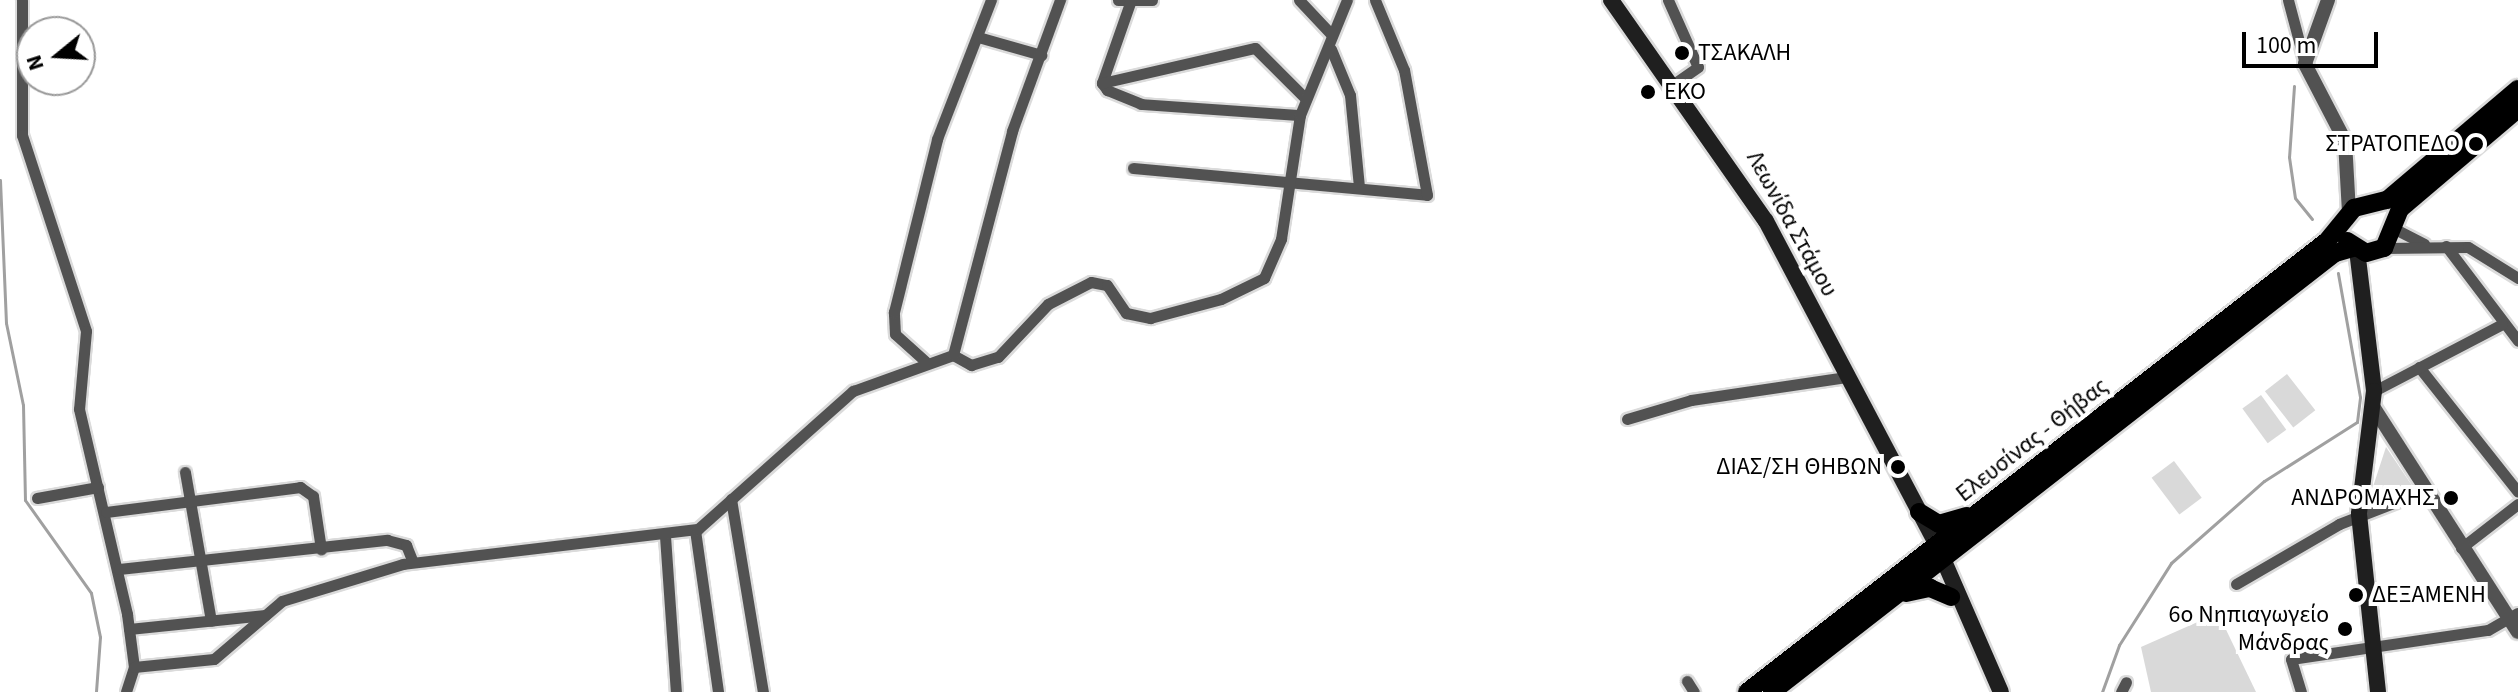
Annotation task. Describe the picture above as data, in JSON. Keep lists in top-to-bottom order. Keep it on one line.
{"streets":{"main road":["Λεωνίδα Στάμου","Ελευσίνας - Θήβας"]},"crossings":[["Λεωνίδα Στάμου","Ελευσίνας - Θήβας"]],"places":["ΤΣΑΚΑΛΗ","EKO","ΣΤΡΑΤΟΠΕΔΟ","ΔΙΑΣ/ΣΗ ΘΗΒΩΝ","ΑΝΔΡΟΜΑΧΗΣ","ΔΕΞΑΜΕΝΗ","6ο Νηπιαγωγείο Μάνδρας"],"scale_bar":"100 m","north":"left"}
